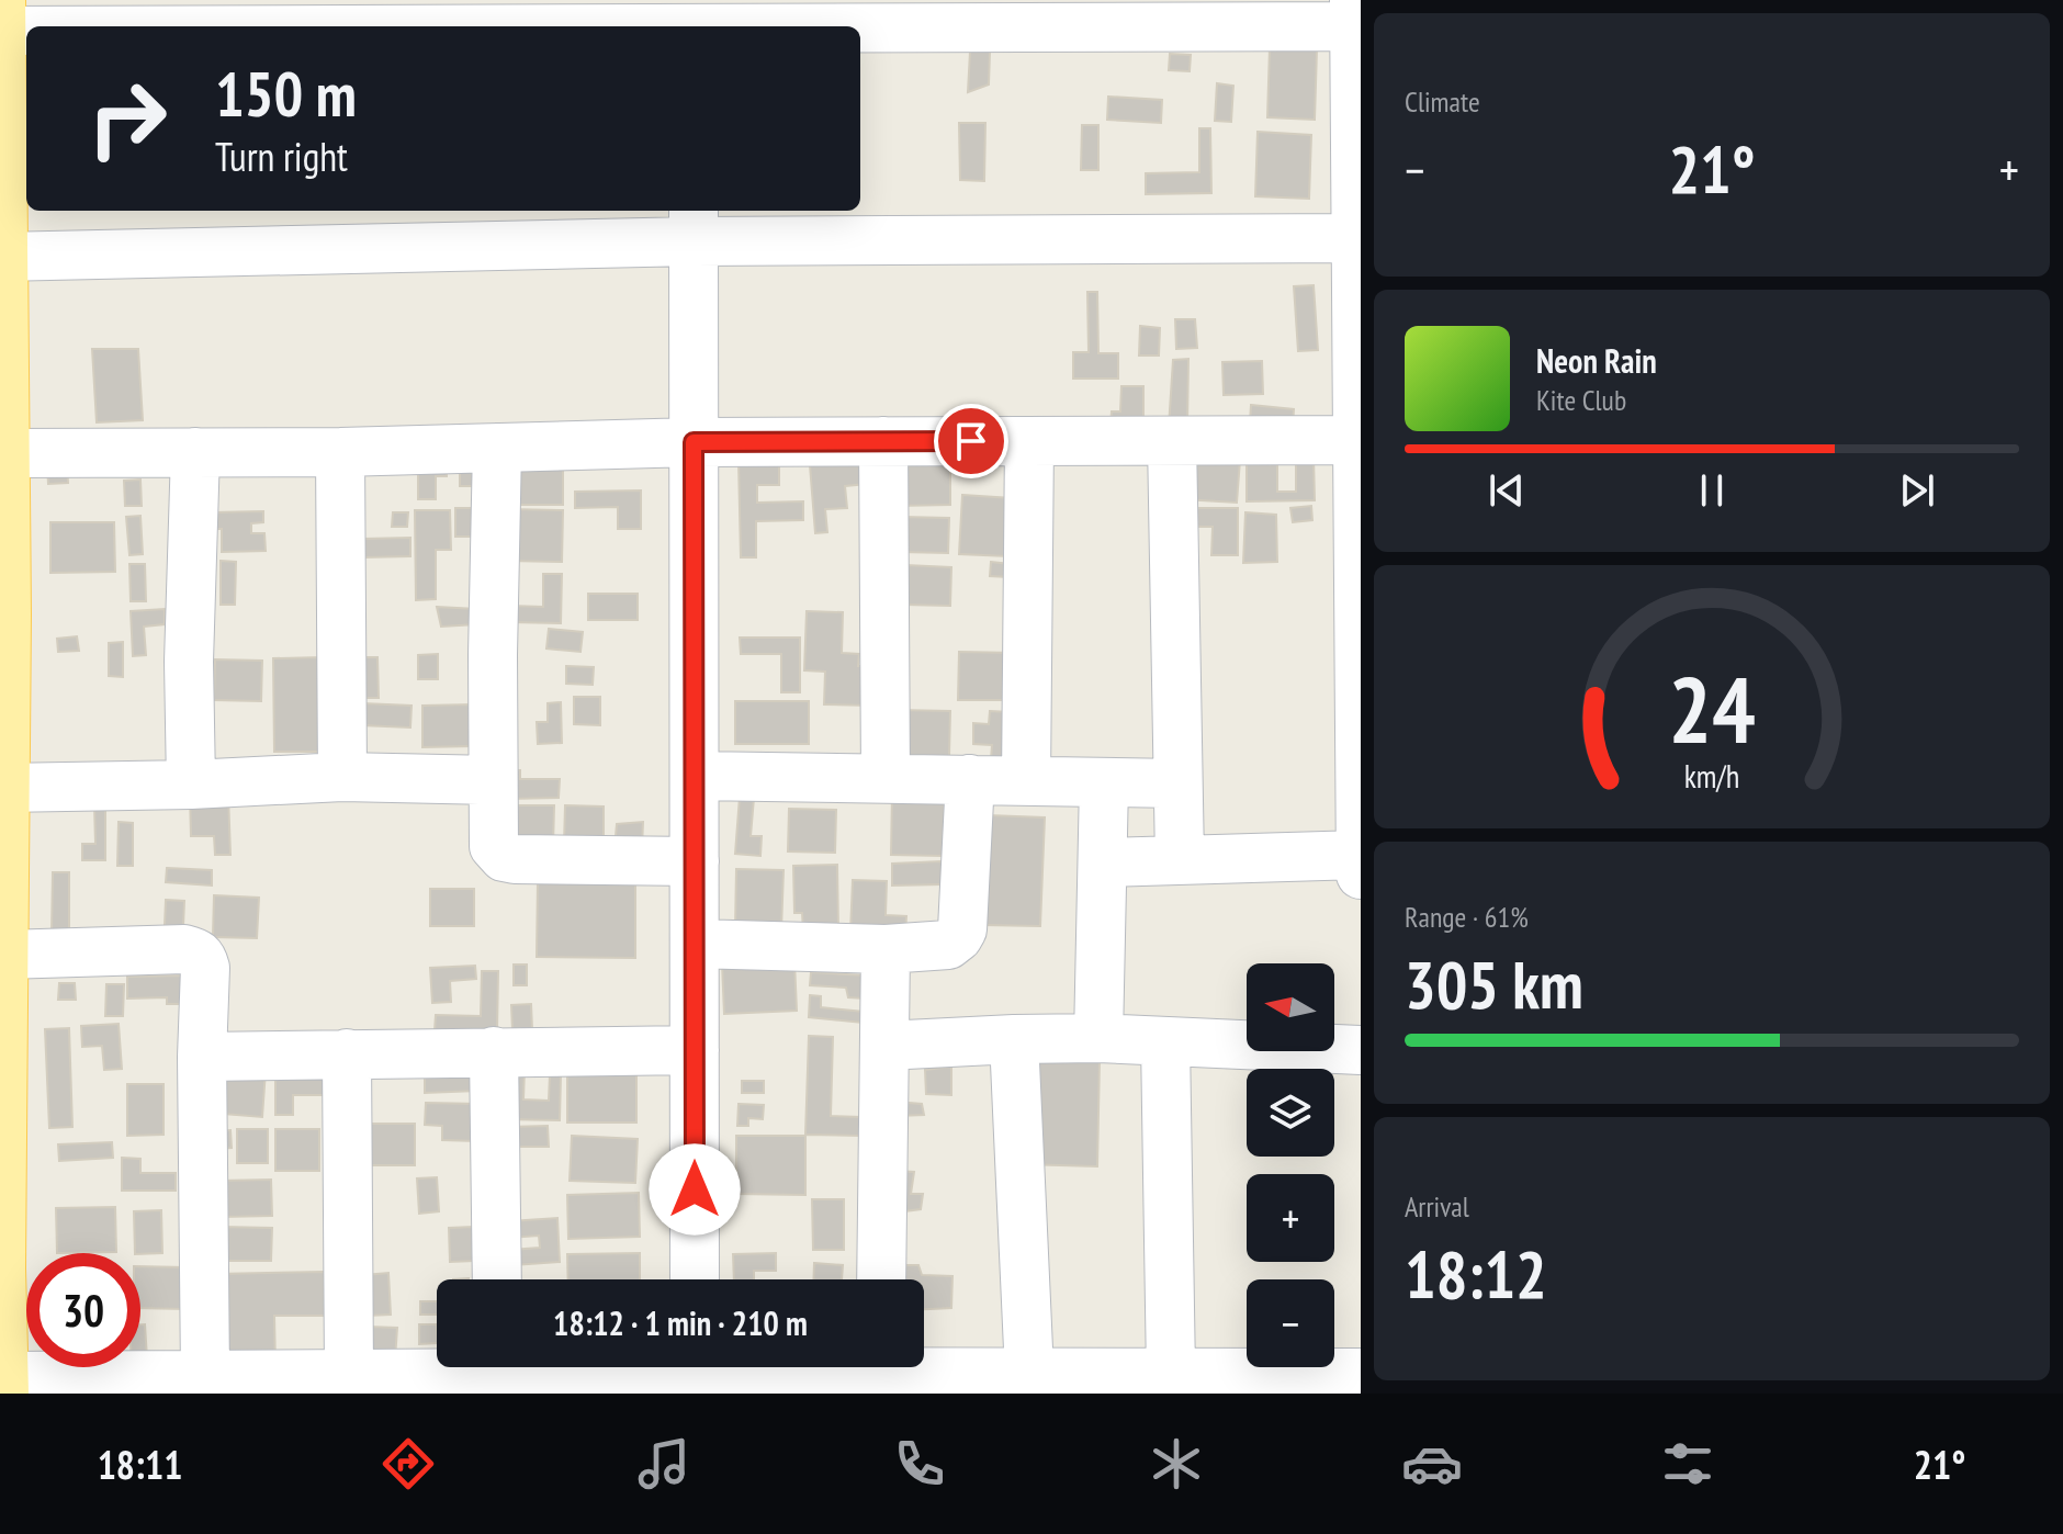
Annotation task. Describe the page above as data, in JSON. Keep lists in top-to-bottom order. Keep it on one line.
{"north":"left","page":{"tile":["Climate",["Range · 61%","305 km"],["Arrival","18:12"]],"turn":["150 m","Turn right"],"heat":["−","21°","+"],"song":["Neon Rain","Kite Club"],"map_buttons":["+","−"],"limit":"30","trip":"18:12 · 1 min · 210 m","tabs":["18:11","21°"],"gauge":["24","km/h"]}}
